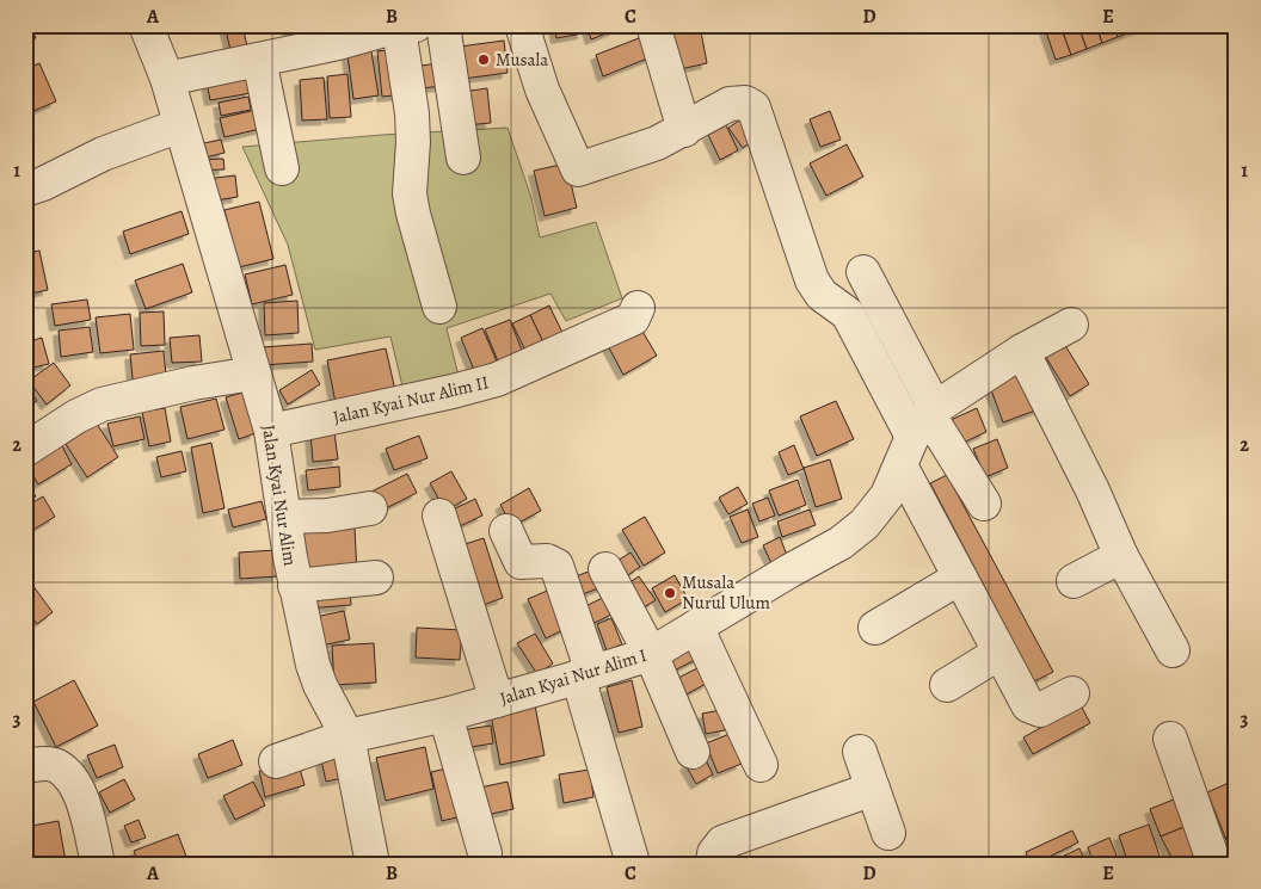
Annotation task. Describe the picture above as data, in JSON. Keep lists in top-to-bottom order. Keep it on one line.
{"streets":{"street":["Jalan Kyai Nur Alim II","Jalan Kyai Nur Alim","Jalan Kyai Nur Alim I"]},"crossings":[["Jalan Kyai Nur Alim II","Jalan Kyai Nur Alim"],["Jalan Kyai Nur Alim","Jalan Kyai Nur Alim I"]],"places":["Musala","Musala Nurul Ulum"],"grid":{"columns":["A","B","C","D","E"],"rows":["1","2","3"]}}
